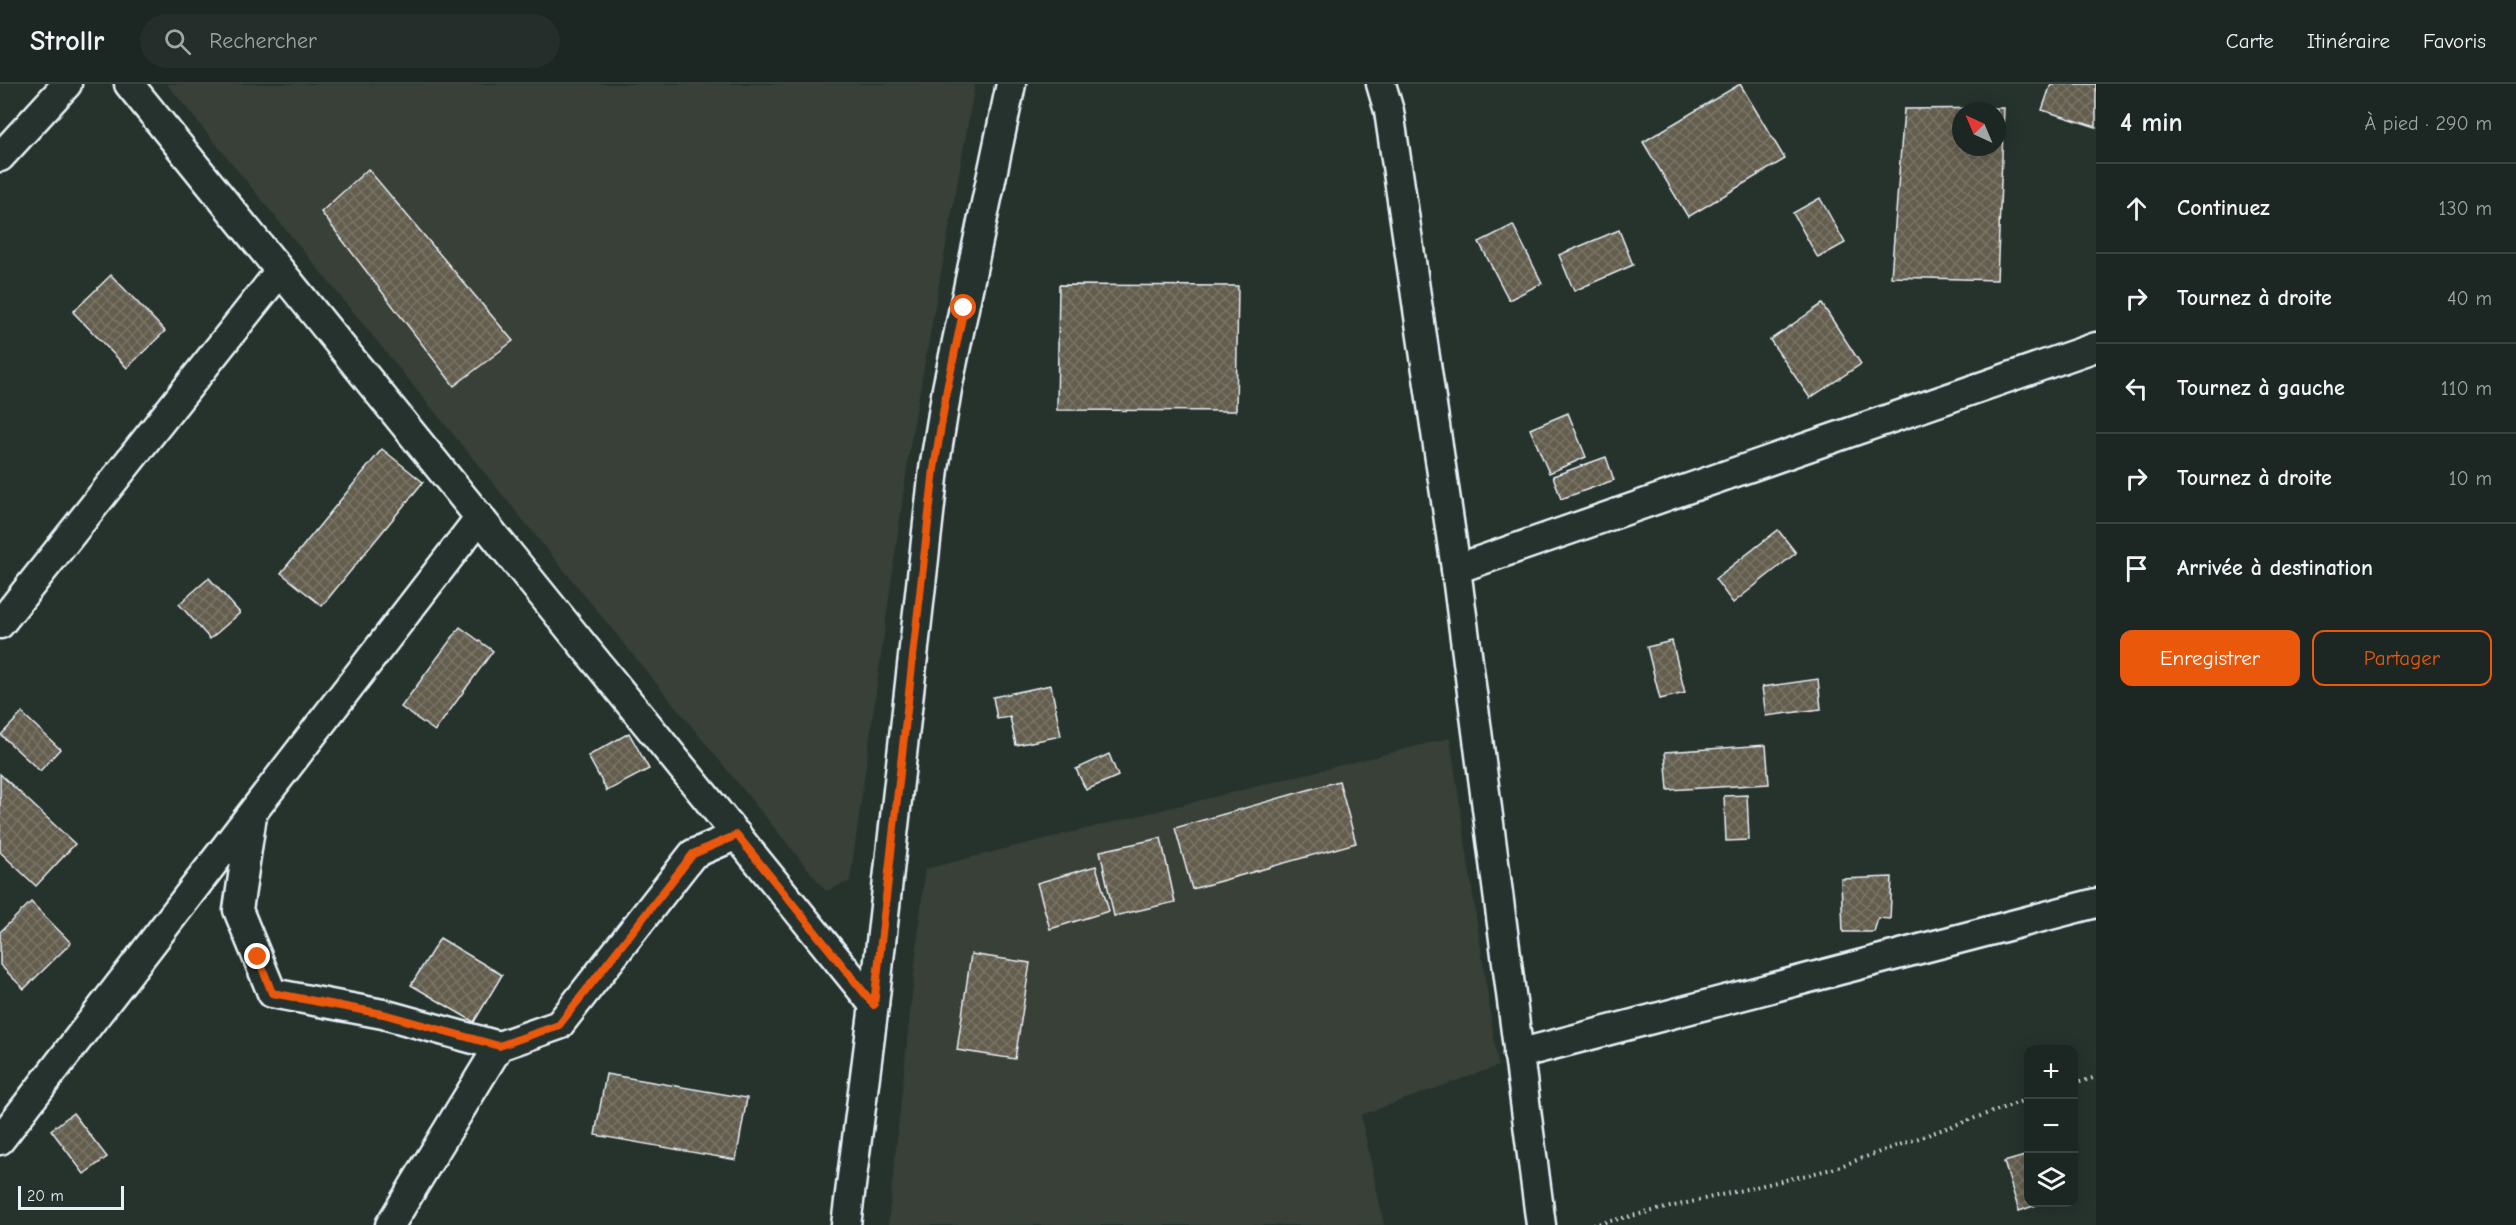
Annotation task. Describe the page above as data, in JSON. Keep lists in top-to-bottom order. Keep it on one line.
{"scale_bar":"20 m","north":"top left","page":{"header":"Strollr","search":"Rechercher","nav":["Carte","Itinéraire","Favoris"],"heading":["4 min","À pied · 290 m"],"list":[["Continuez","130 m"],["Tournez à droite","40 m"],["Tournez à gauche","110 m"],["Tournez à droite","10 m"],"Arrivée à destination"],"buttons":["Enregistrer","Partager"],"map_buttons":["+","−"],"scale":"20 m"}}
